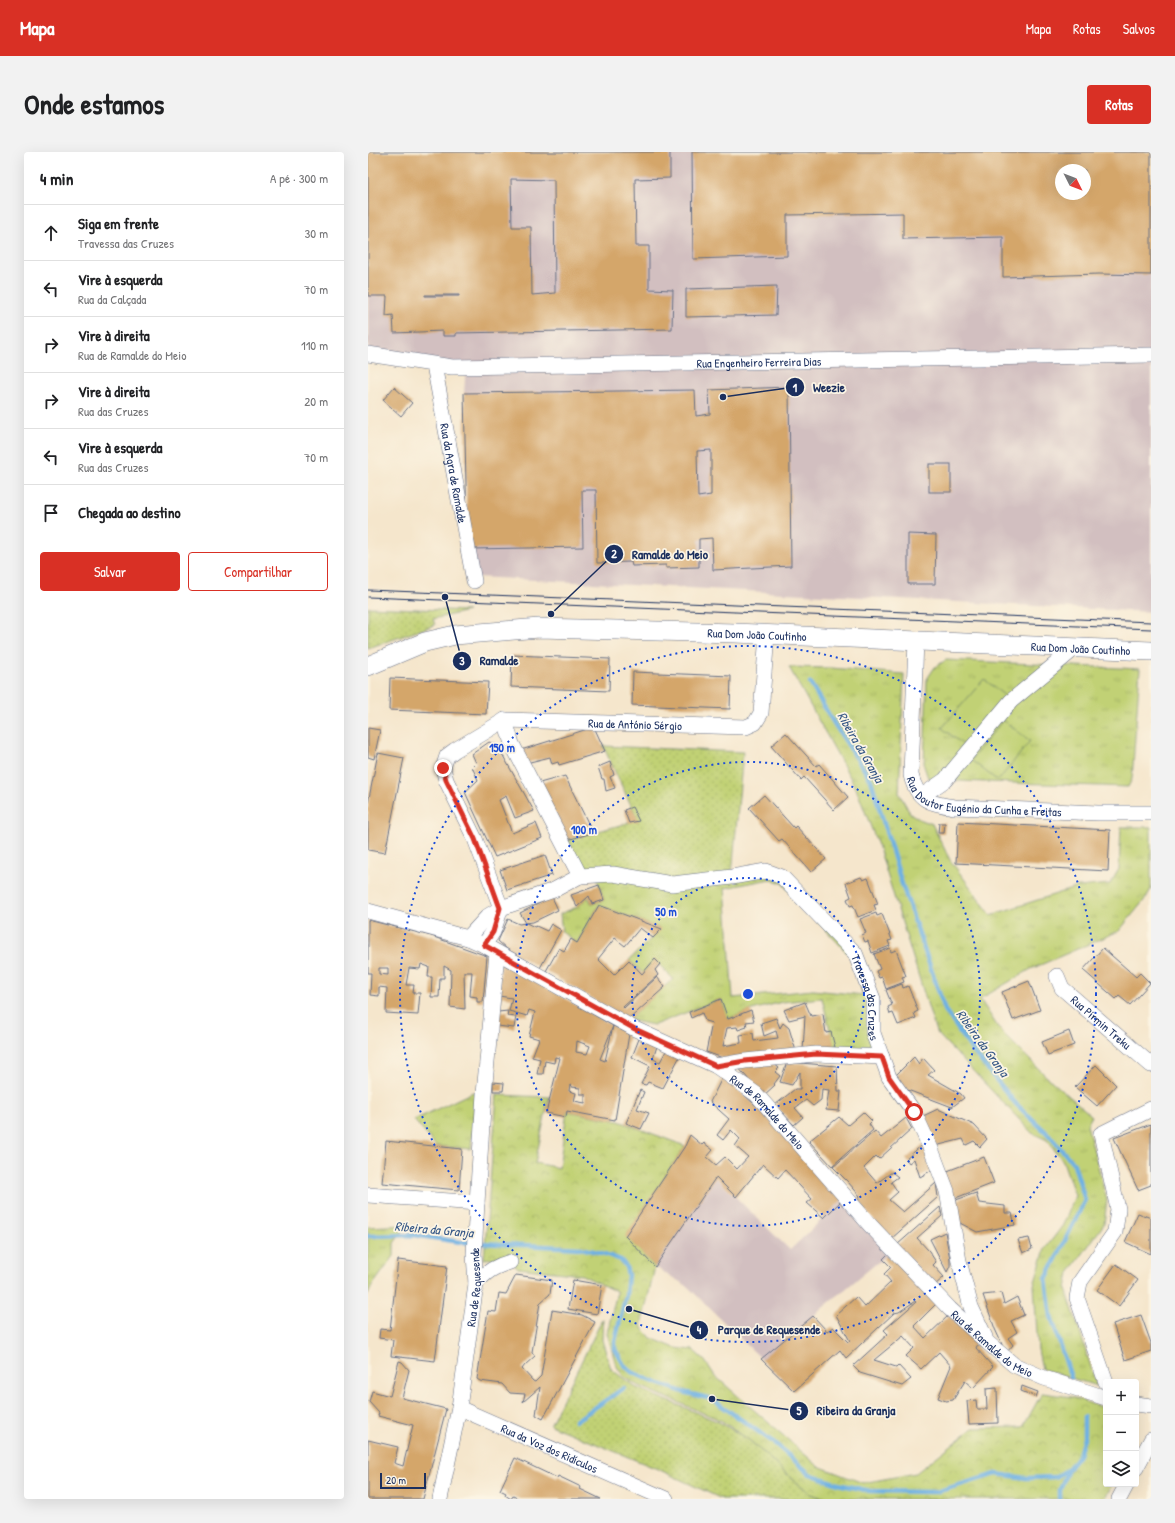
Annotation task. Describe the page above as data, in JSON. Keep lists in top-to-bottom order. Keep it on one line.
{"streets":{"main road":["Rua Dom João Coutinho"],"street":["Rua Engenheiro Ferreira Dias","Rua da Agra de Ramalde","Rua de António Sérgio","Rua Doutor Eugénio da Cunha e Freitas","Travessa das Cruzes","Rua Pirmin Treku","Rua de Ramalde do Meio","Rua de Requesende","Rua da Voz dos Ridículos"]},"crossings":[["Rua Engenheiro Ferreira Dias","Rua da Agra de Ramalde"],["Rua Dom João Coutinho","Rua de António Sérgio"],["Rua Dom João Coutinho","Rua Doutor Eugénio da Cunha e Freitas"],["Travessa das Cruzes","Rua de Ramalde do Meio"],["Rua de Ramalde do Meio","Rua de Requesende"],["Rua de Requesende","Rua da Voz dos Ridículos"]],"water":["Ribeira da Granja"],"places":["Weezie","Ramalde","Ramalde do Meio","Parque de Requesende","Ribeira da Granja"],"scale_bar":"20 m","north":"bottom right","page":{"header":"Mapa","nav":["Mapa","Rotas","Salvos"],"title":"Onde estamos","buttons":["Rotas",["Salvar","Compartilhar"]],"heading":["4 min","A pé · 300 m"],"list":[["Siga em frente","Travessa das Cruzes","30 m"],["Vire à esquerda","Rua da Calçada","70 m"],["Vire à direita","Rua de Ramalde do Meio","110 m"],["Vire à direita","Rua das Cruzes","20 m"],["Vire à esquerda","Rua das Cruzes","70 m"],"Chegada ao destino"],"map_buttons":["+","−"],"scale":"20 m"},"rings":["150 m","100 m","50 m"]}
